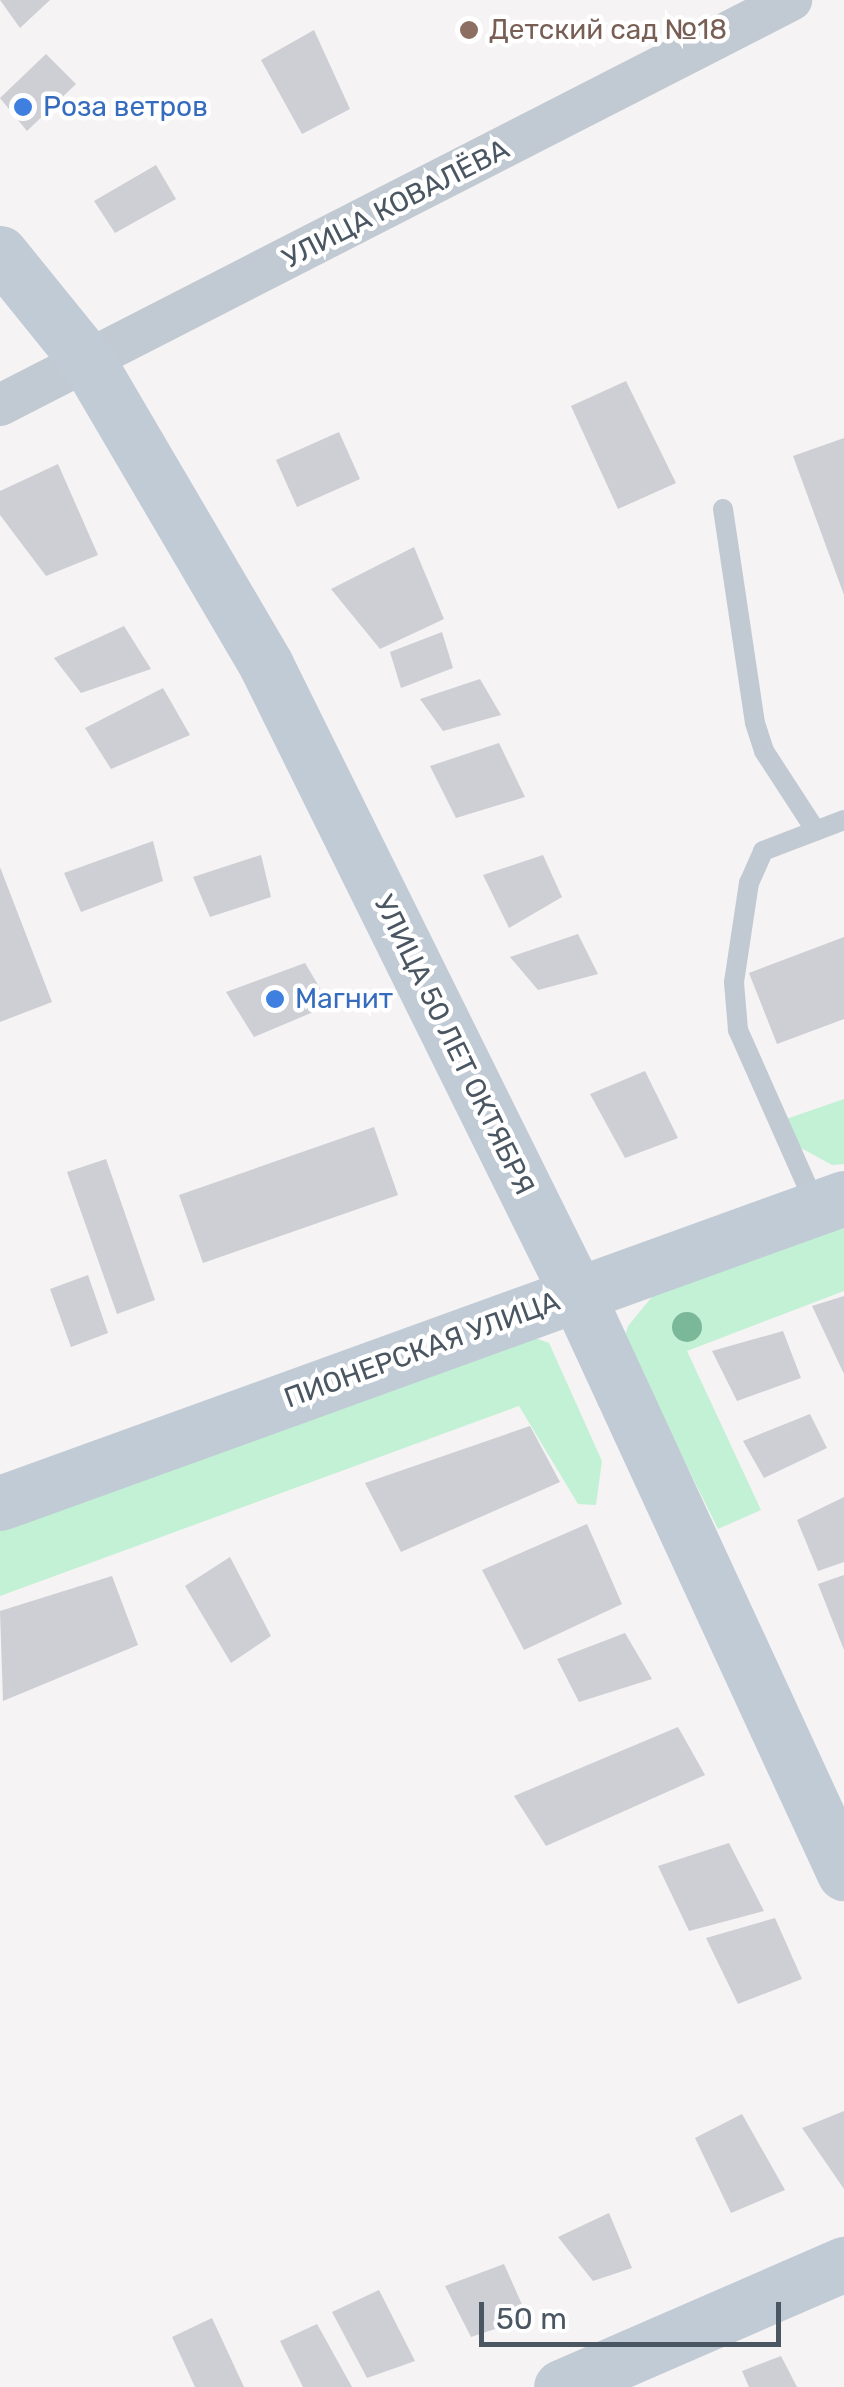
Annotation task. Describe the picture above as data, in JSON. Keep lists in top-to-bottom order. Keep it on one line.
{"streets":{"main road":["УЛИЦА 50 ЛЕТ ОКТЯБРЯ","ПИОНЕРСКАЯ УЛИЦА"],"street":["УЛИЦА КОВАЛЁВА"]},"crossings":[["УЛИЦА КОВАЛЁВА","УЛИЦА 50 ЛЕТ ОКТЯБРЯ"],["УЛИЦА 50 ЛЕТ ОКТЯБРЯ","ПИОНЕРСКАЯ УЛИЦА"]],"places":["Детский сад №18","Роза ветров","Магнит"],"scale_bar":"50 m"}
